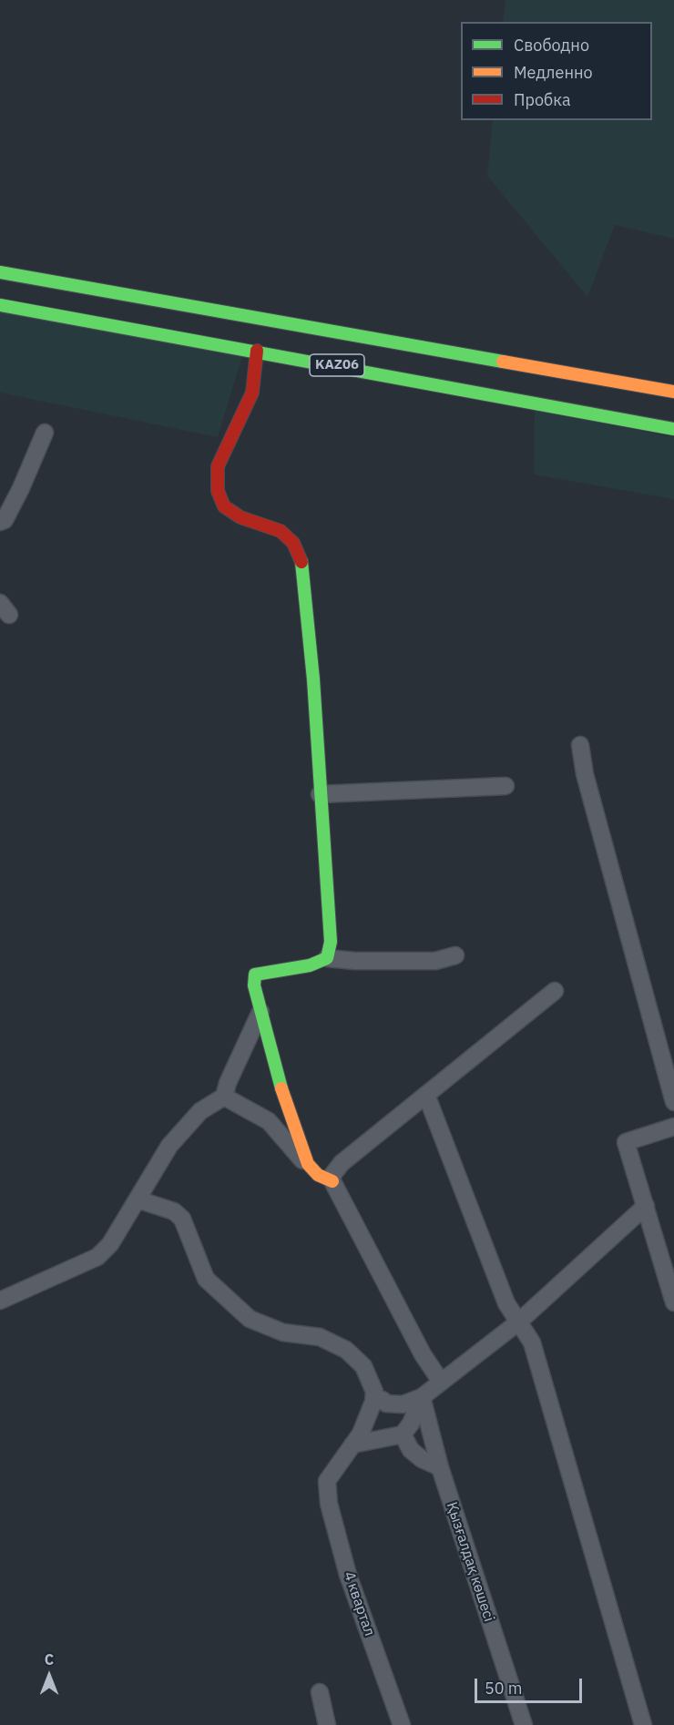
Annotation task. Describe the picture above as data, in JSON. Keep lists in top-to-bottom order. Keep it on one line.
{"streets":{"main road":["KАZ06"],"street":["Қызғалдақ көшесі","4 квартал"]},"legend":["Свободно","Медленно","Пробка"],"scale_bar":"50 m","north":"top"}
